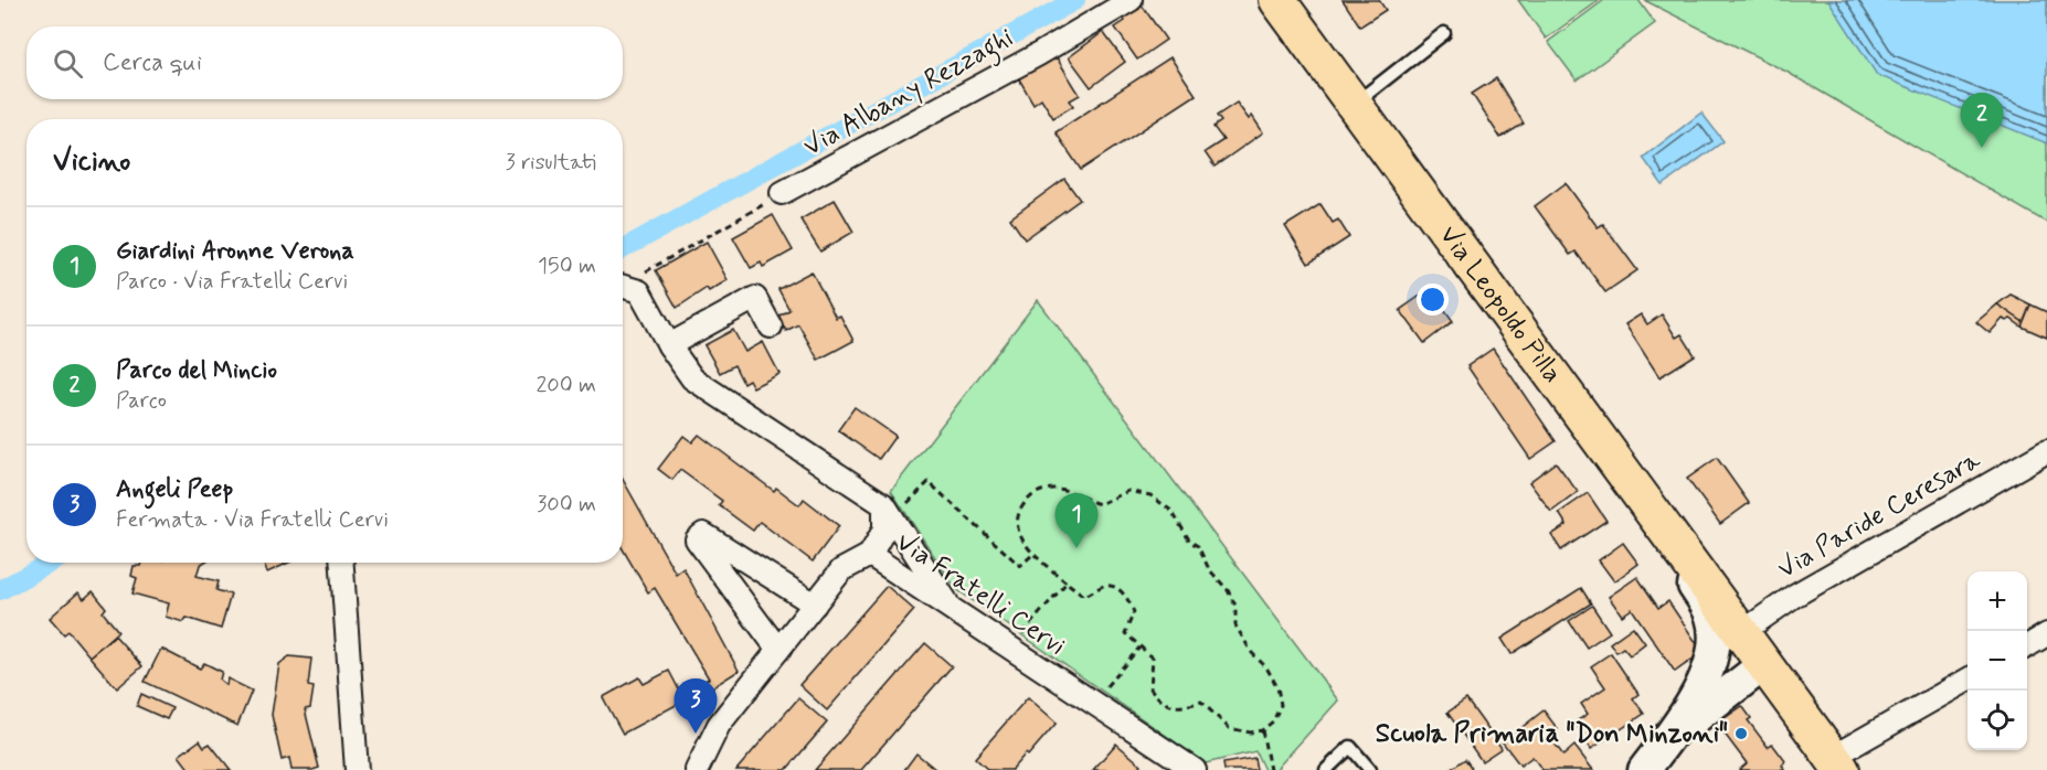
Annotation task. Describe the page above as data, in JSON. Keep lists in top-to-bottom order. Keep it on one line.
{"streets":{"main road":["Via Leopoldo Pilla"],"street":["Via Albany Rezzaghi","Via Paride Ceresara","Via Fratelli Cervi"]},"crossings":[["Via Leopoldo Pilla","Via Paride Ceresara"]],"places":["Scuola Primaria \"Don Minzoni\""],"page":{"search":"Cerca qui","pins":["2","1","3"],"heading":["Vicino","3 risultati"],"list":[{"mark":"1","name":"Giardini Aronne Verona","note":"Parco · Via Fratelli Cervi","value":"150 m"},{"mark":"2","name":"Parco del Mincio","note":"Parco","value":"200 m"},{"mark":"3","name":"Angeli Peep","note":"Fermata · Via Fratelli Cervi","value":"300 m"}],"map_buttons":["+","−"]}}
